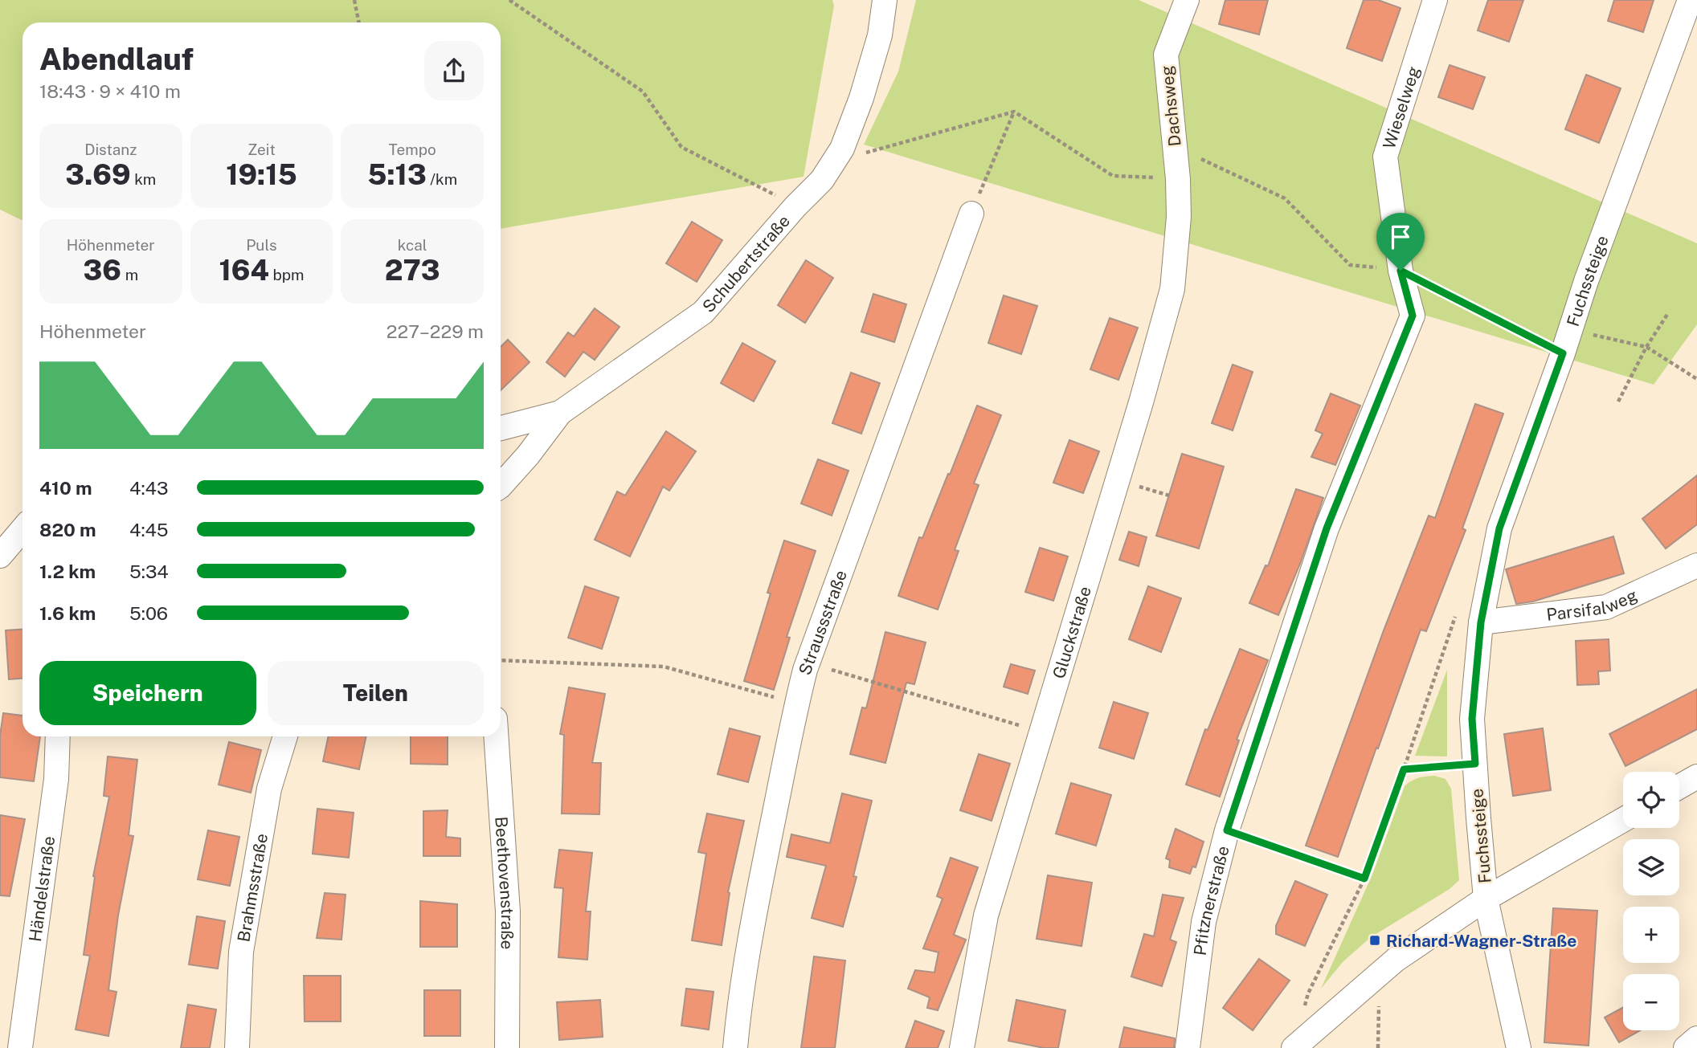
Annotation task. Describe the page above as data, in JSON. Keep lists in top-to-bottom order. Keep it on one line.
{"streets":{"street":["Dachsweg","Wieselweg","Schubertstraße","Fuchssteige","Parsifalweg","Straussstraße","Gluckstraße","Beethovenstraße","Brahmsstraße","Händelstraße","Pfitznerstraße"]},"crossings":[["Dachsweg","Gluckstraße"],["Wieselweg","Pfitznerstraße"],["Fuchssteige","Parsifalweg"]],"places":{"transit":["Richard-Wagner-Straße"]},"page":{"heading":["Abendlauf","18:43 · 9 × 410 m"],"stats":[["Distanz","3.69 km"],["Zeit","19:15"],["Tempo","5:13 /km"],["Höhenmeter","36 m"],["Puls","164 bpm"],["kcal","273"]],"chart":["Höhenmeter","227–229 m"],"list":[{"name":"410 m","note":"4:43"},{"name":"820 m","note":"4:45"},{"name":"1.2 km","note":"5:34"},{"name":"1.6 km","note":"5:06"}],"buttons":["Speichern","Teilen"],"map_buttons":["+","−"]}}
